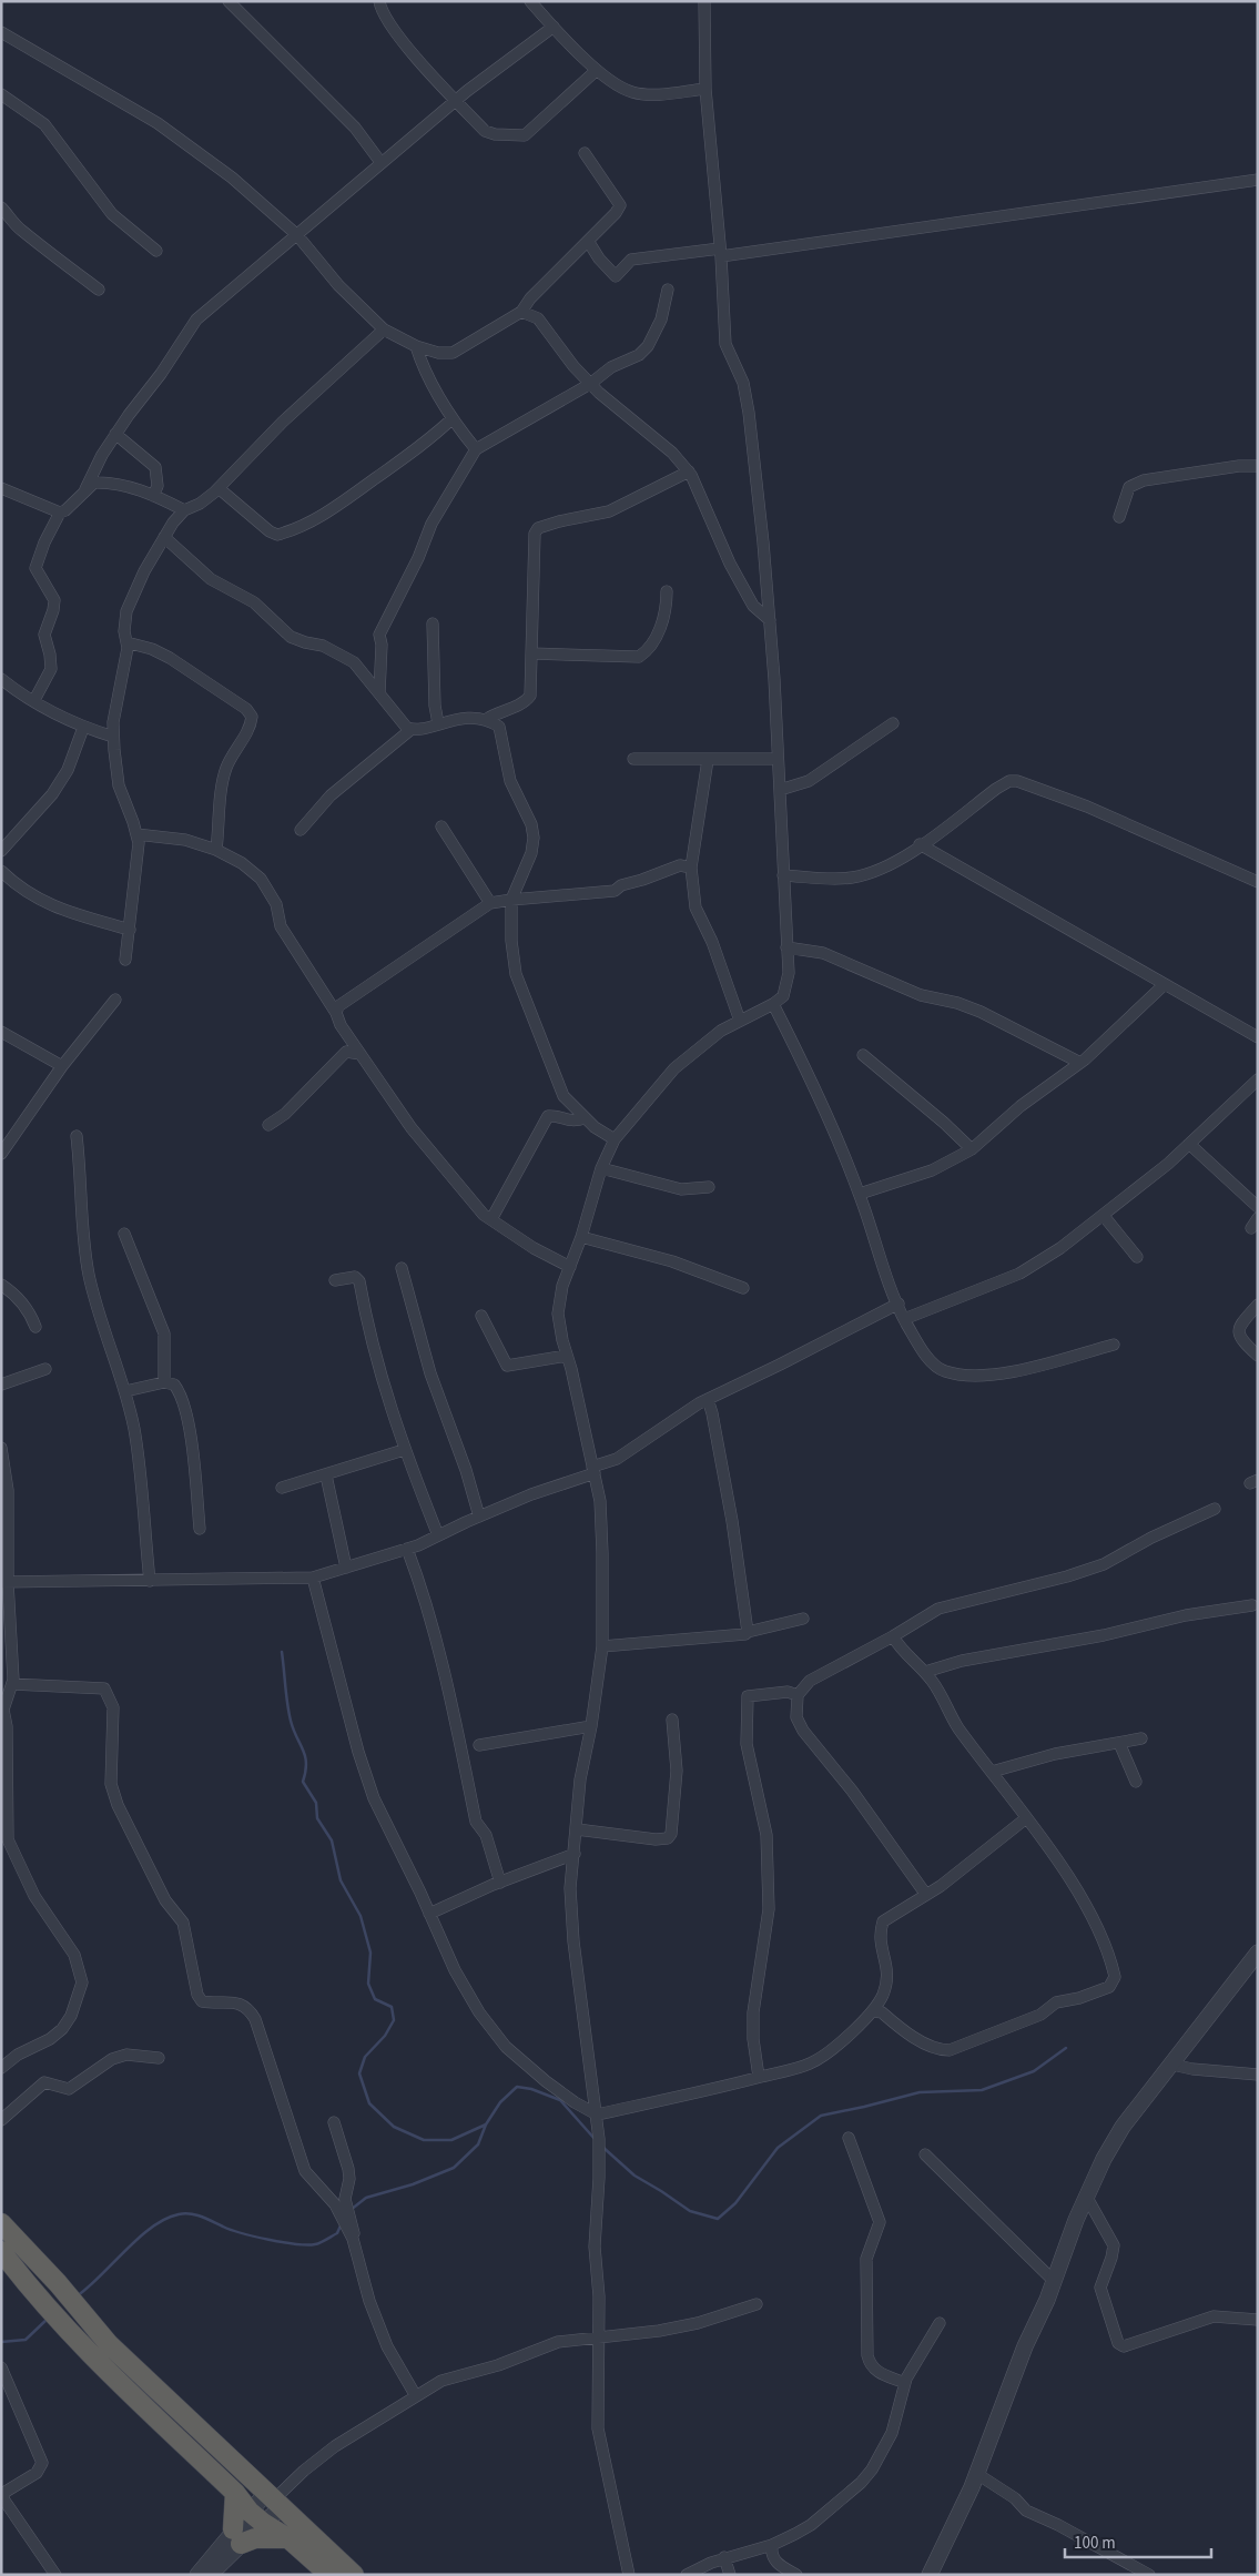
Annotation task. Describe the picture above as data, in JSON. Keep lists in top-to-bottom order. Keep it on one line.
{"scale_bar":"100 m"}
